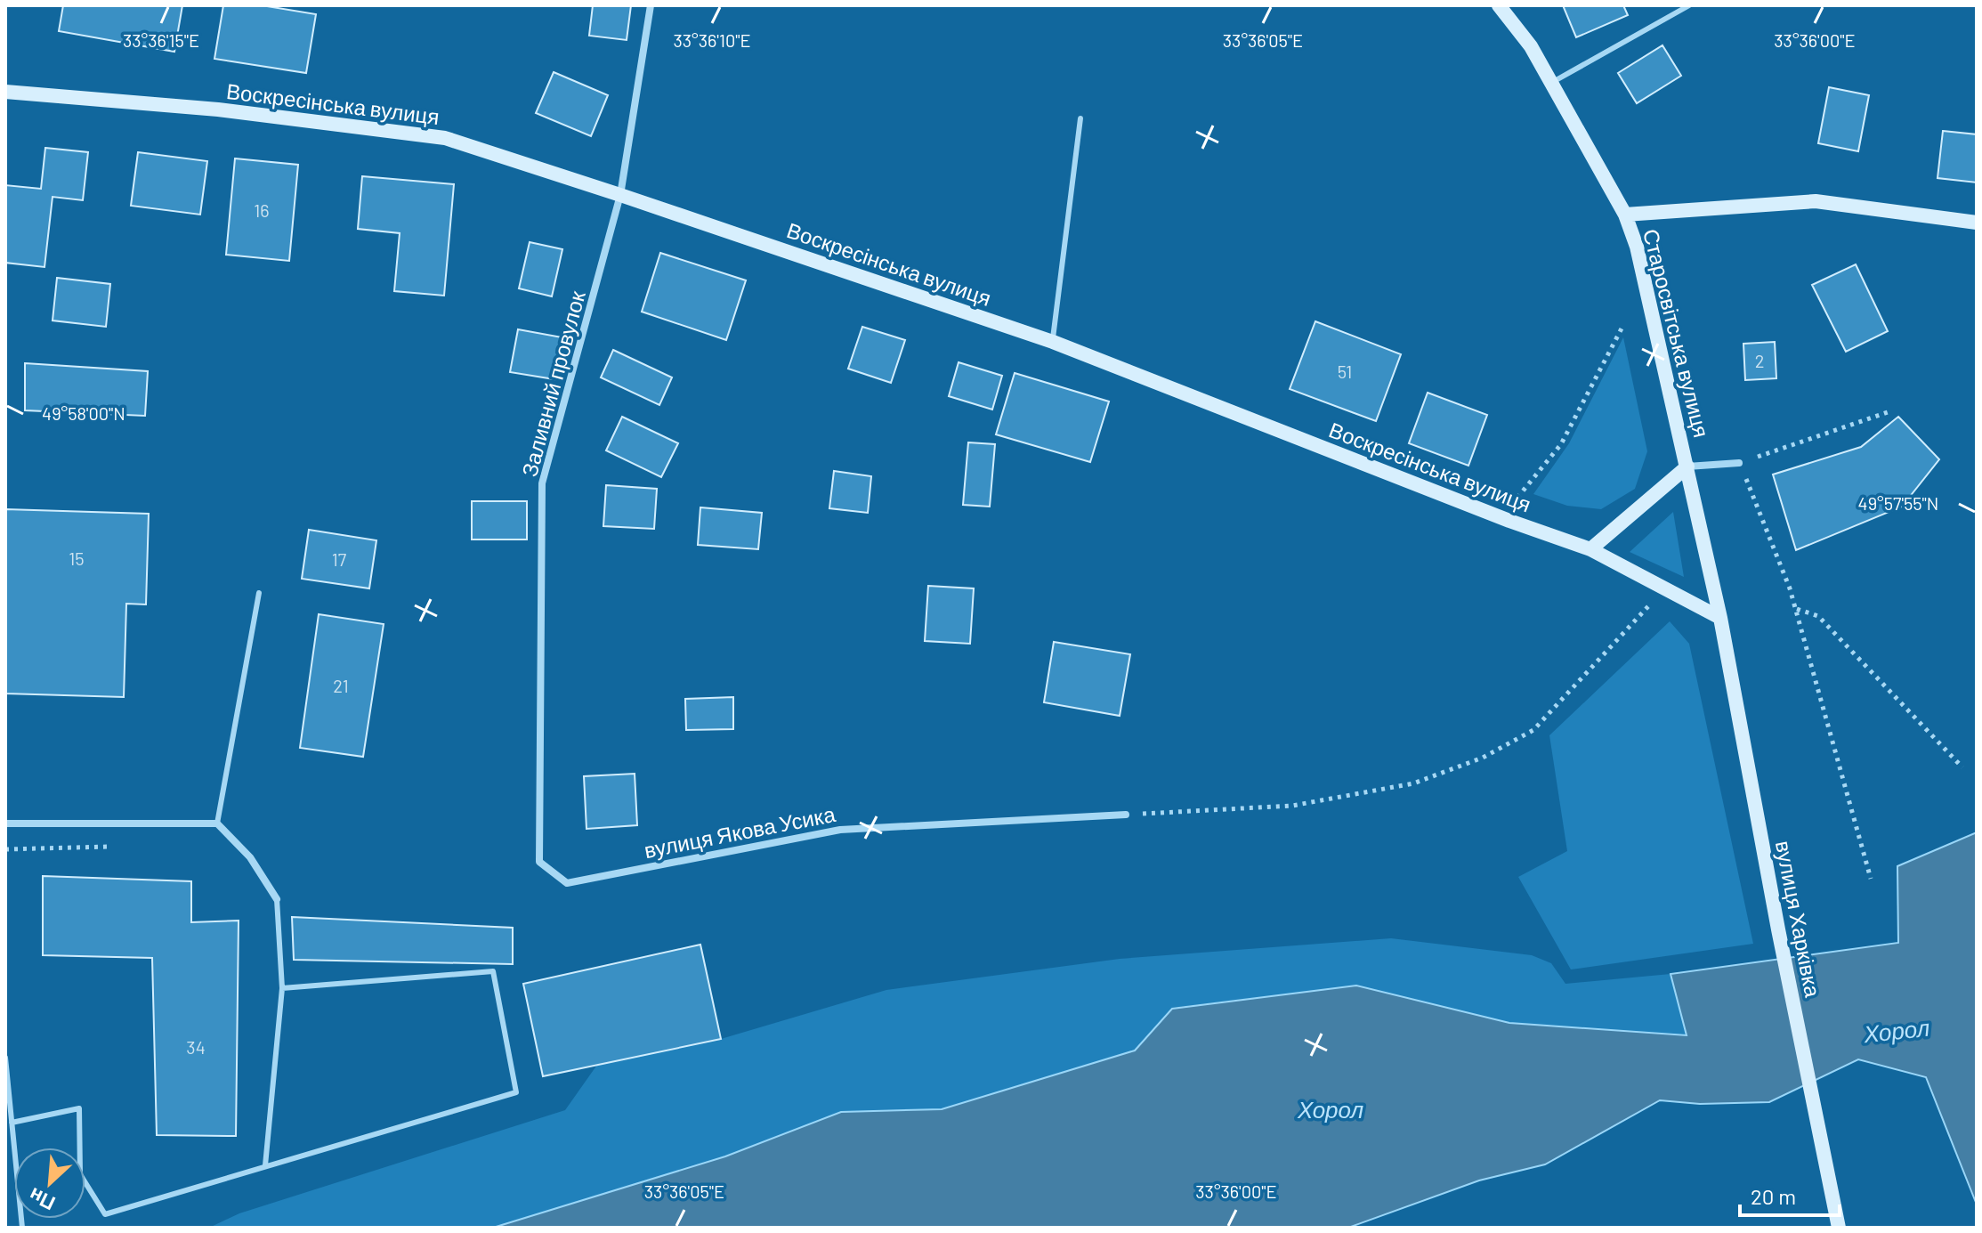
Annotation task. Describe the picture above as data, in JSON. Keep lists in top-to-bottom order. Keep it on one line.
{"streets":{"street":["Воскресінська вулиця","Старосвітська вулиця","Заливний провулок","вулиця Якова Усика","вулиця Харківка"]},"crossings":[["Воскресінська вулиця","Старосвітська вулиця"],["Воскресінська вулиця","Заливний провулок"],["Воскресінська вулиця","вулиця Харківка"],["Старосвітська вулиця","вулиця Харківка"],["Заливний провулок","вулиця Якова Усика"]],"water":["Хорол"],"house_numbers":["16","2","51","15","17","21","34"],"scale_bar":"20 m","north":"bottom left","coordinates":["33°36'15\"E","33°36'10\"E","33°36'05\"E","33°36'00\"E","49°58'00\"N","49°57'55\"N"]}
